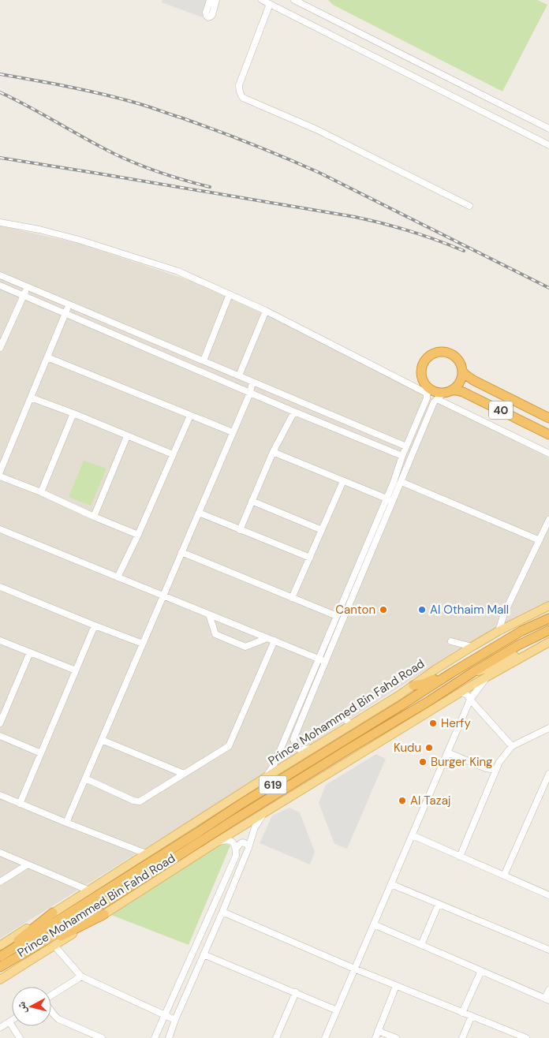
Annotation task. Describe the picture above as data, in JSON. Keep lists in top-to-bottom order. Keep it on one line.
{"streets":{"highway":["40","Prince Mohammed Bin Fahd Road","619"]},"places":["Canton","Al Othaim Mall","Herfy","Kudu","Burger King","Al Tazaj"],"north":"left"}
